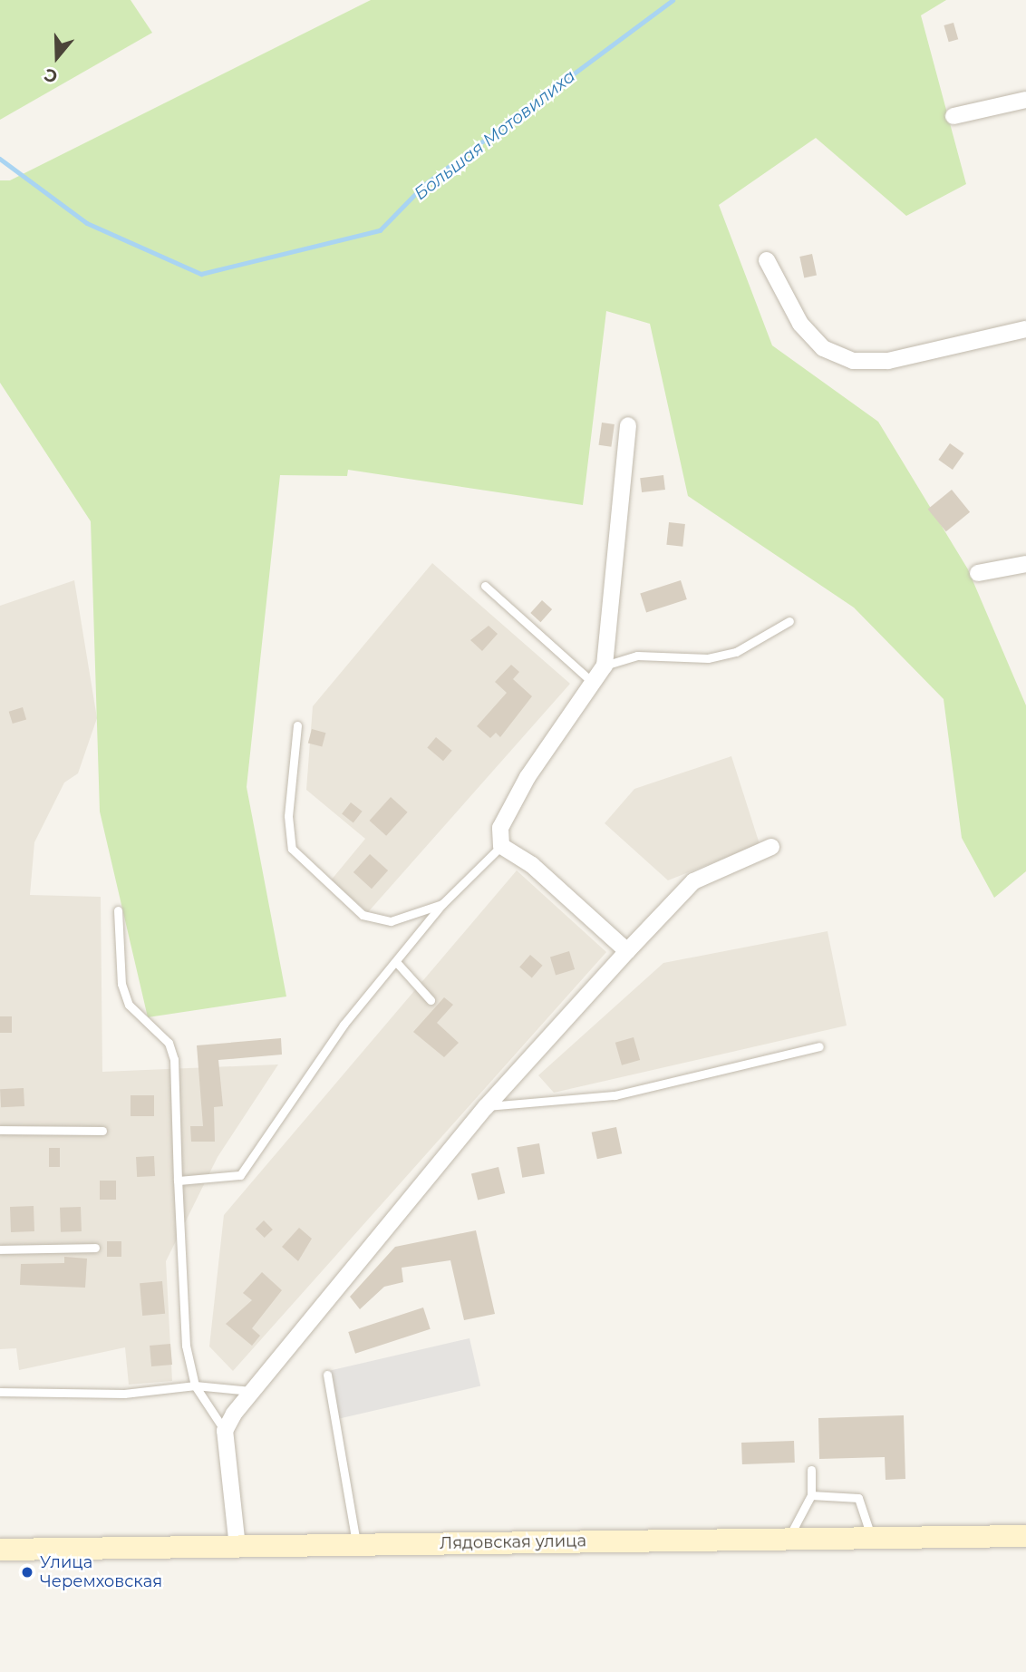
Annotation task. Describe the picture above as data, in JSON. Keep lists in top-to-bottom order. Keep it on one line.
{"streets":{"main road":["Лядовская улица"]},"water":["Большая Мотовилиха"],"places":["Улица Черемховская"],"north":"bottom"}
